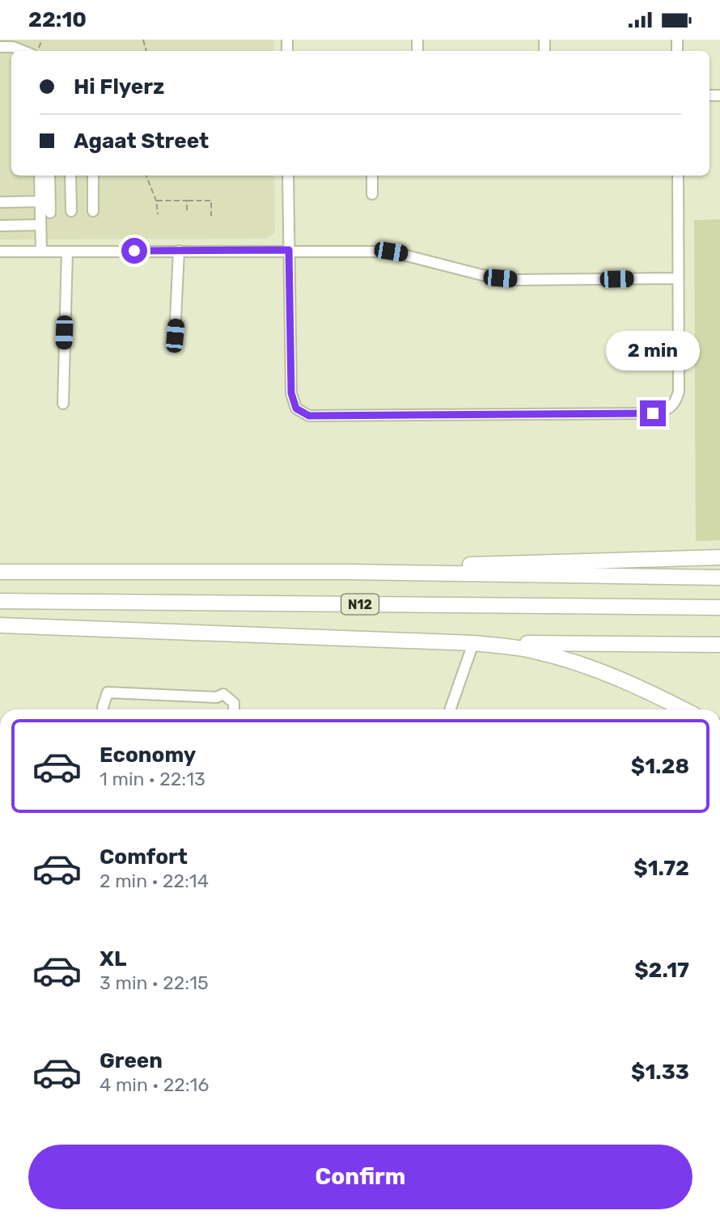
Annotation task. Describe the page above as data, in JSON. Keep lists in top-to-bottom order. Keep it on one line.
{"streets":{"highway":["N12"]},"page":{"status":"22:10","banner":["Hi Flyerz","Agaat Street"],"bubble":"2 min","list":[{"name":"Economy","note":"1 min · 22:13","value":"$1.28"},{"name":"Comfort","note":"2 min · 22:14","value":"$1.72"},{"name":"XL","note":"3 min · 22:15","value":"$2.17"},{"name":"Green","note":"4 min · 22:16","value":"$1.33"}],"buttons":"Confirm"}}
